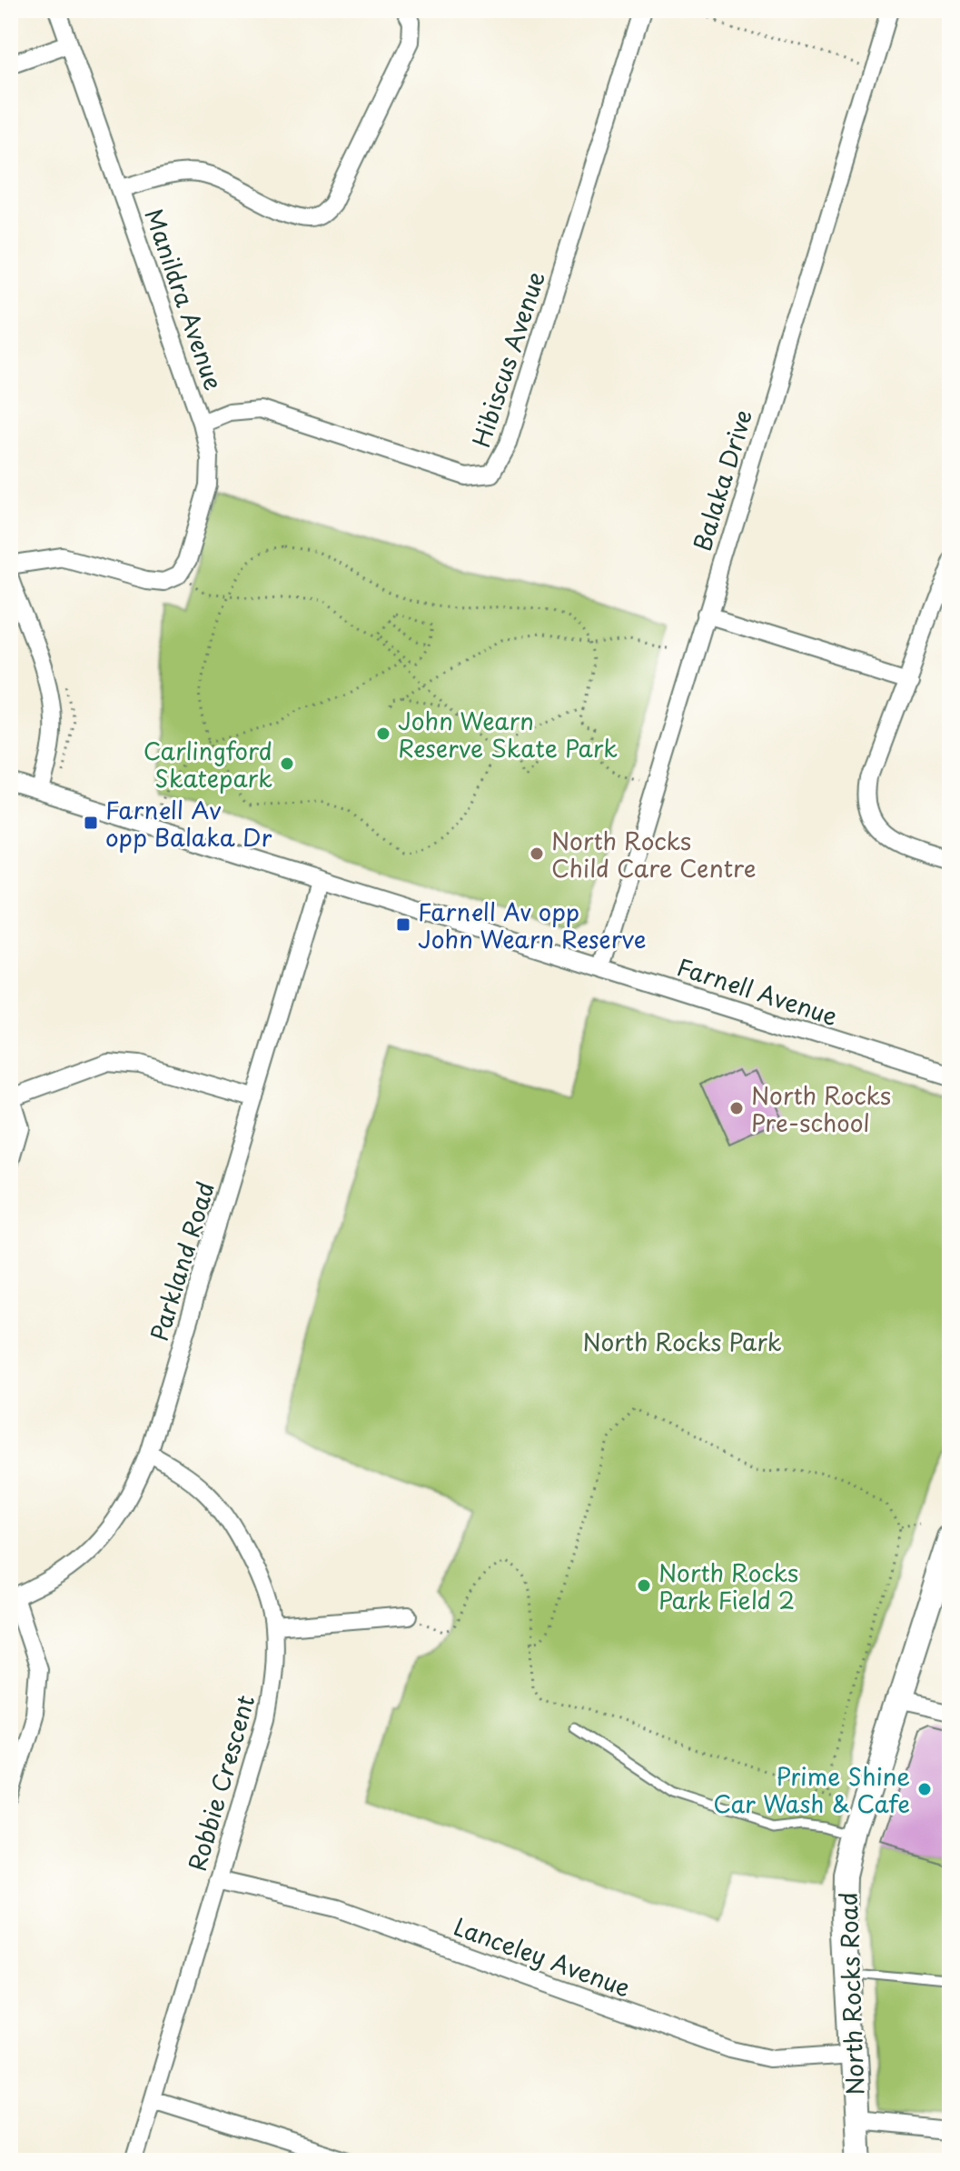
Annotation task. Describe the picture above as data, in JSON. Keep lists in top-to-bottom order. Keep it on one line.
{"streets":{"main road":["North Rocks Road"],"street":["Manildra Avenue","Hibiscus Avenue","Balaka Drive","Farnell Avenue","Parkland Road","Robbie Crescent","Lanceley Avenue"]},"crossings":[["Manildra Avenue","Hibiscus Avenue"],["Balaka Drive","Farnell Avenue"],["Farnell Avenue","Parkland Road"],["Parkland Road","Robbie Crescent"],["Robbie Crescent","Lanceley Avenue"],["Lanceley Avenue","North Rocks Road"]],"parks":["North Rocks Park"],"places":{"other":["John Wearn Reserve Skate Park","Carlingford Skatepark","North Rocks Child Care Centre","North Rocks Pre-school","North Rocks Park Field 2","Prime Shine Car Wash & Cafe"],"transit":["Farnell Av opp Balaka Dr","Farnell Av opp John Wearn Reserve"]}}
